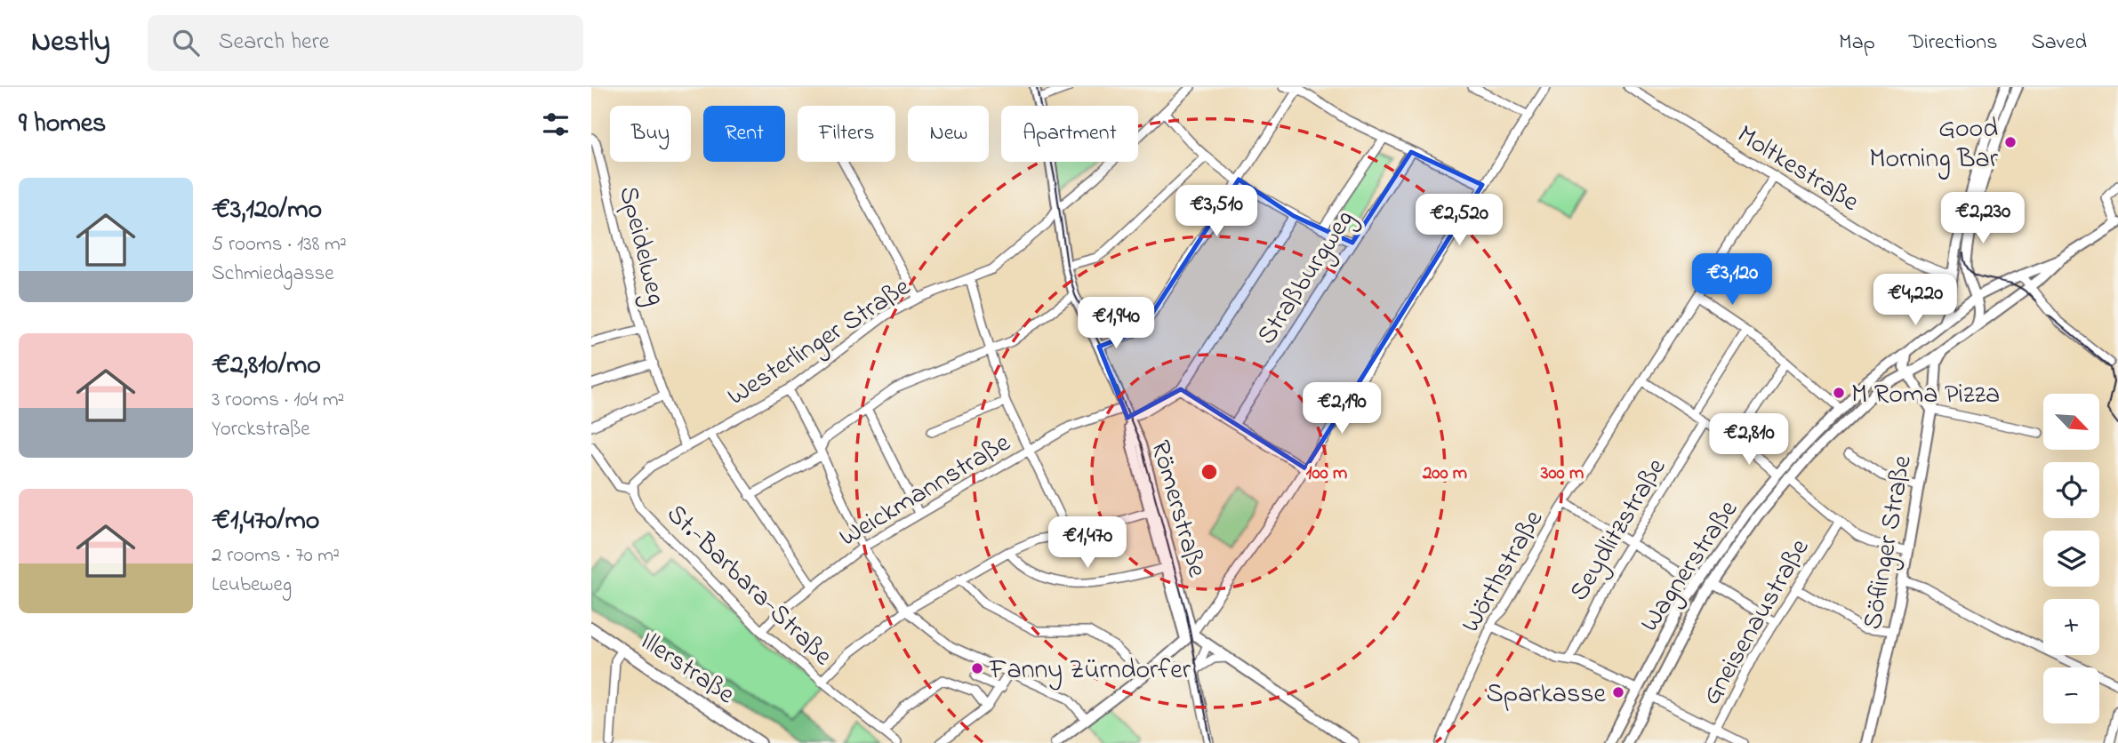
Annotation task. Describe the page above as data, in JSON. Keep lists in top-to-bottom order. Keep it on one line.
{"streets":{"main road":["Illerstraße"],"street":["Moltkestraße","Speidelweg","Straßburgweg","Westerlinger Straße","Weickmannstraße","Römerstraße","Seydlitzstraße","Söflinger Straße","Wagnerstraße","Wörthstraße","St.-Barbara-Straße","Gneisenaustraße"]},"crossings":[["Moltkestraße","Wörthstraße"],["Speidelweg","Westerlinger Straße"],["Westerlinger Straße","Römerstraße"],["Westerlinger Straße","St.-Barbara-Straße"],["Weickmannstraße","Römerstraße"],["Weickmannstraße","St.-Barbara-Straße"],["Söflinger Straße","Wagnerstraße"]],"places":["Good Morning Bar","M Roma Pizza","Fanny Zürndorfer","Sparkasse"],"north":"bottom right","page":{"header":"Nestly","search":"Search here","nav":["Map","Directions","Saved"],"heading":"9 homes","chip":["Buy","Rent","Filters","New","Apartment"],"list":[{"name":"€3,120/mo","note":"5 rooms · 138 m² · Schmiedgasse"},{"name":"€2,810/mo","note":"3 rooms · 104 m² · Yorckstraße"},{"name":"€1,470/mo","note":"2 rooms · 70 m² · Leubeweg"}],"price":["€3,510","€2,230","€2,520","€3,120","€4,220","€1,940","€2,190","€2,810","€1,470"],"map_buttons":["+","−"]},"rings":["100 m","200 m","300 m"]}
